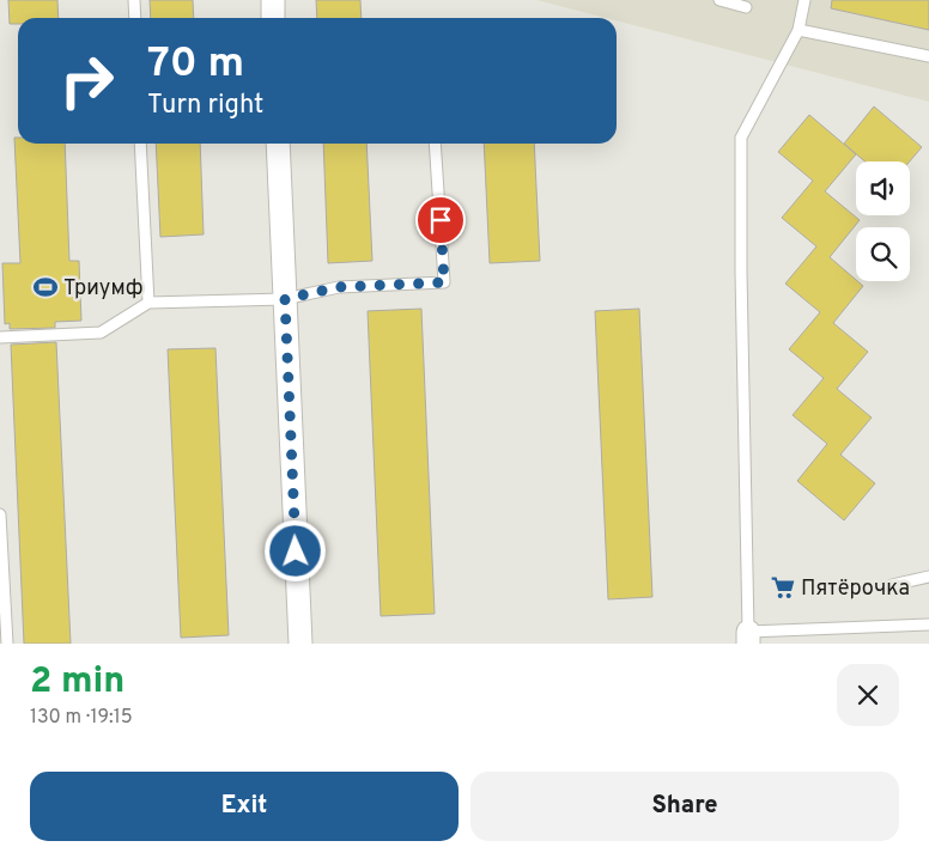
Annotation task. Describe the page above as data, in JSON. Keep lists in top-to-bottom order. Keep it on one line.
{"places":{"sports":["Триумф"],"supermarket":["Пятёрочка"]},"page":{"turn":["70 m","Turn right"],"heading":["2 min","130 m · 19:15"],"buttons":["Exit","Share"]}}
